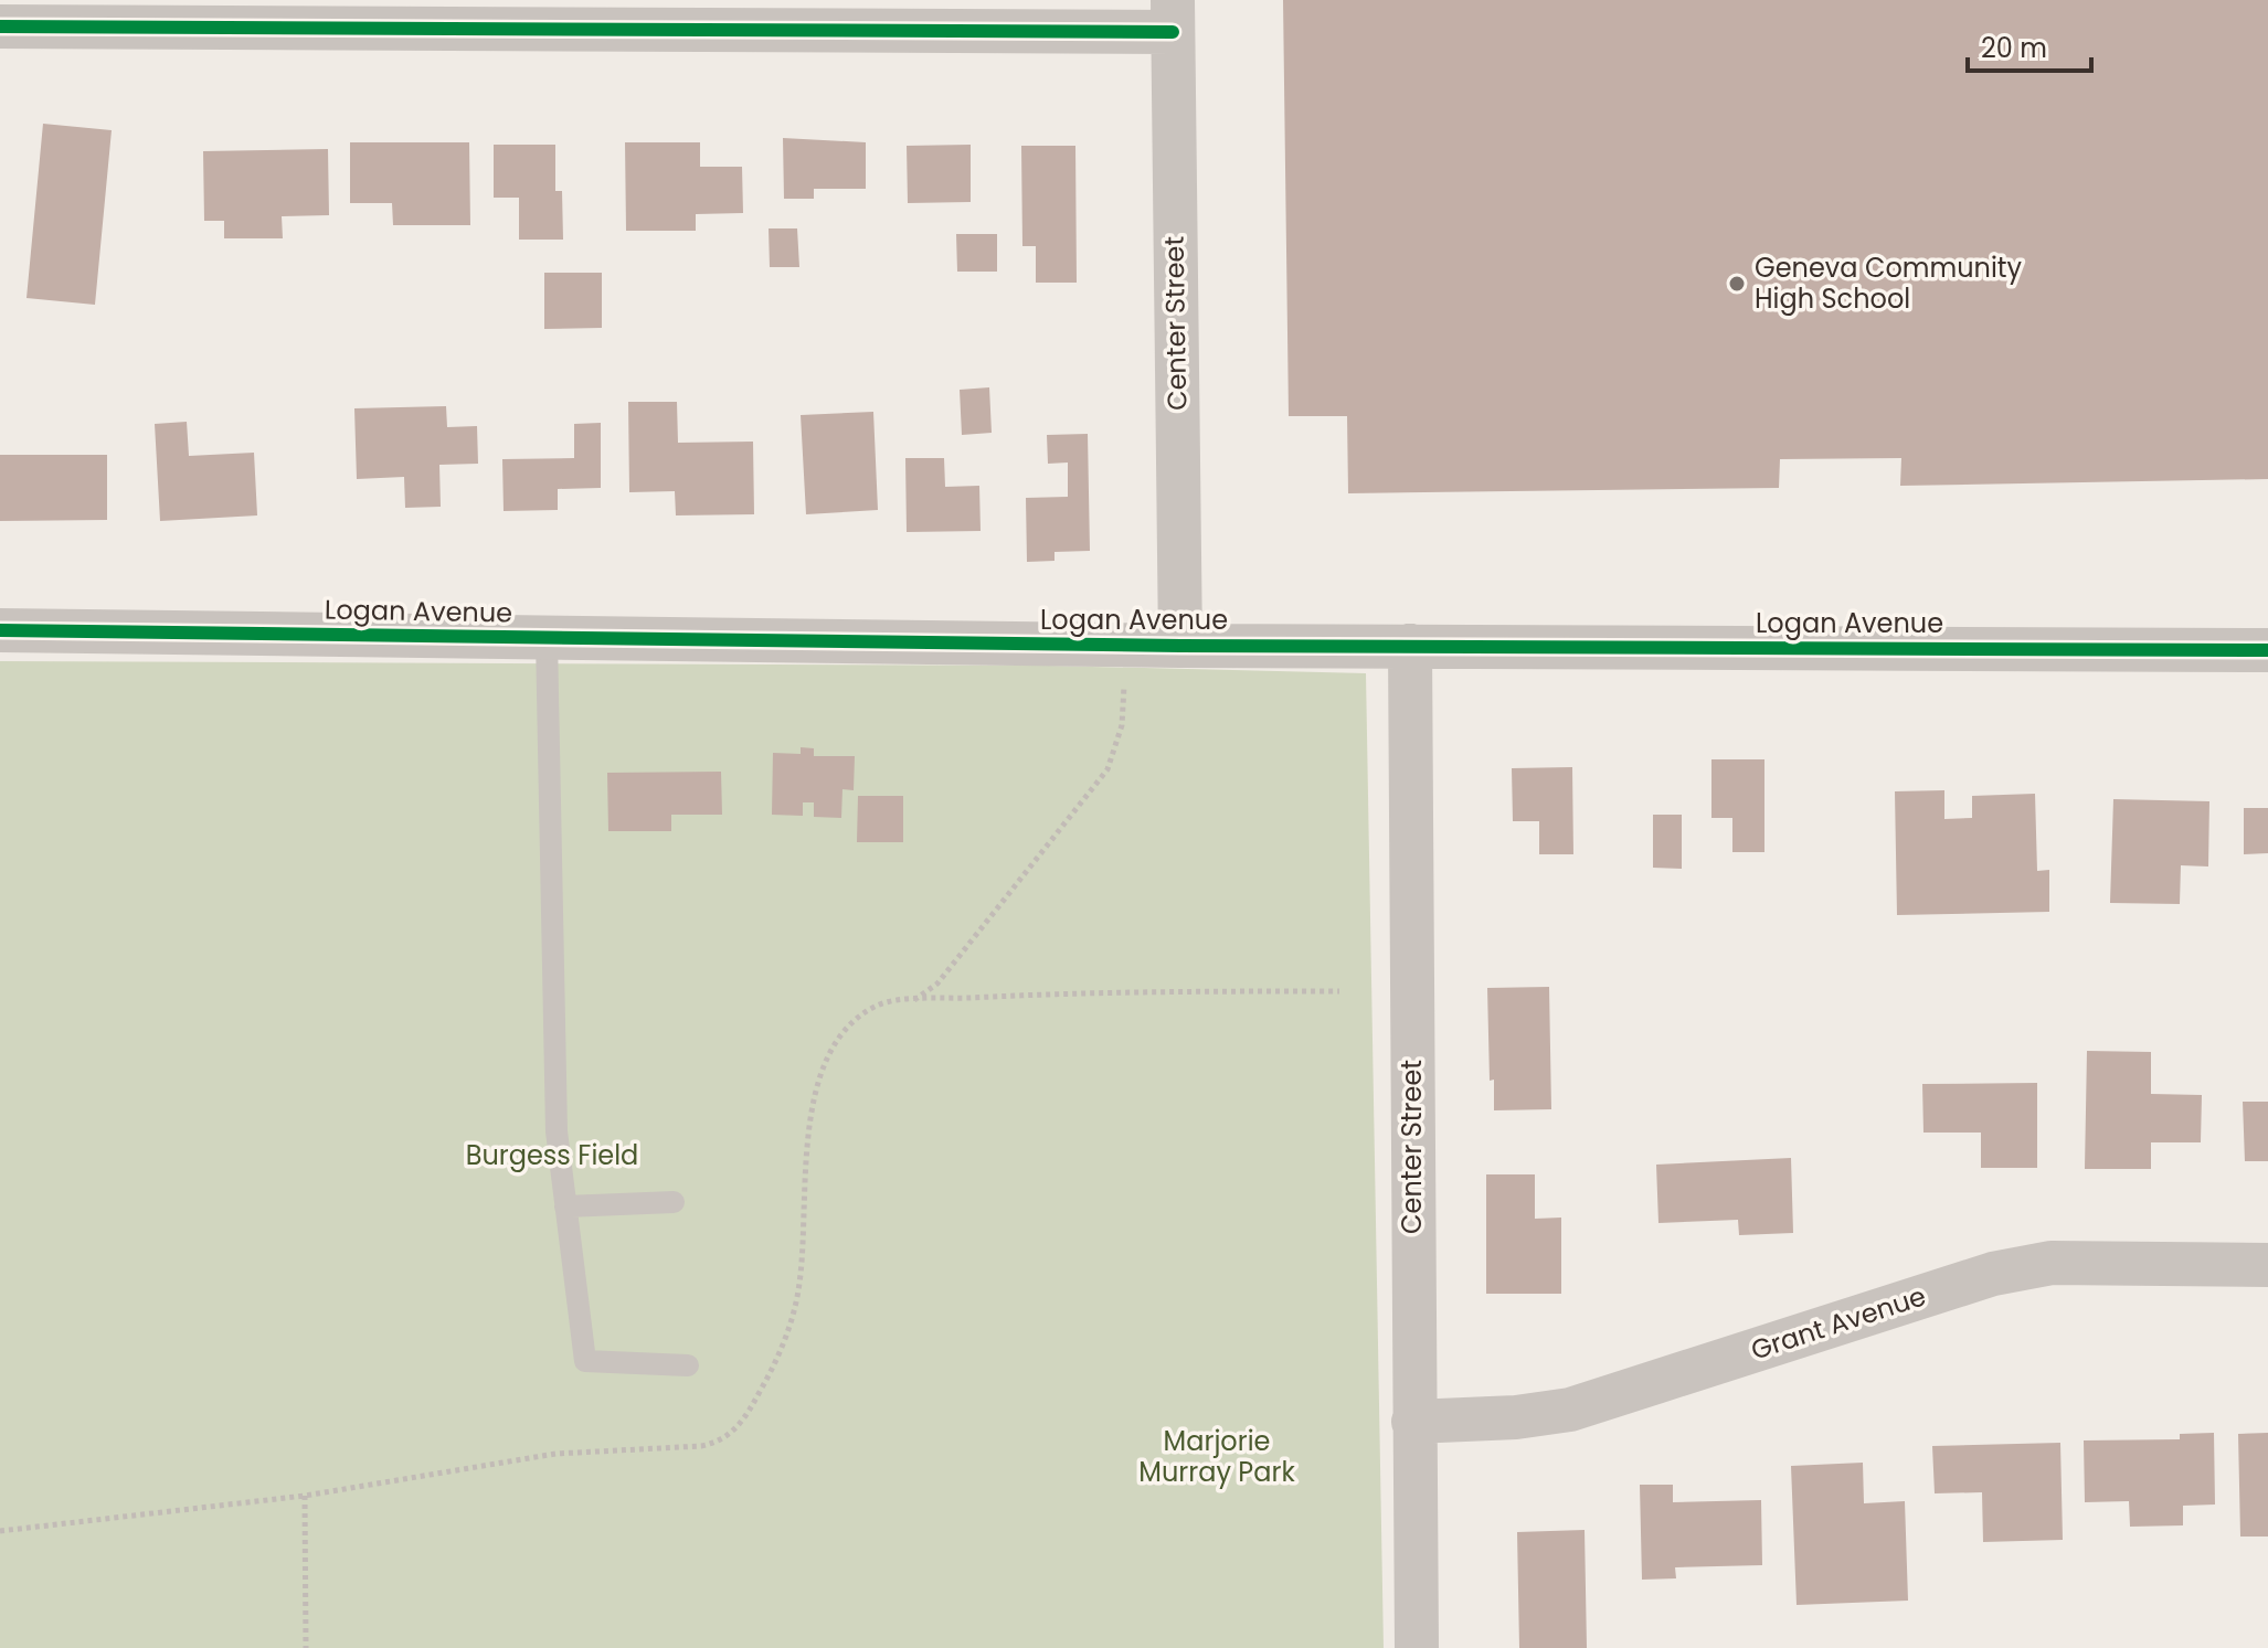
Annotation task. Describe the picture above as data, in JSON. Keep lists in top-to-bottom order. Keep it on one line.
{"streets":{"street":["Center Street","Logan Avenue","Grant Avenue"]},"crossings":[["Center Street","Logan Avenue"],["Center Street","Grant Avenue"]],"parks":["Burgess Field","Marjorie Murray Park"],"places":["Geneva Community High School"],"scale_bar":"20 m"}
